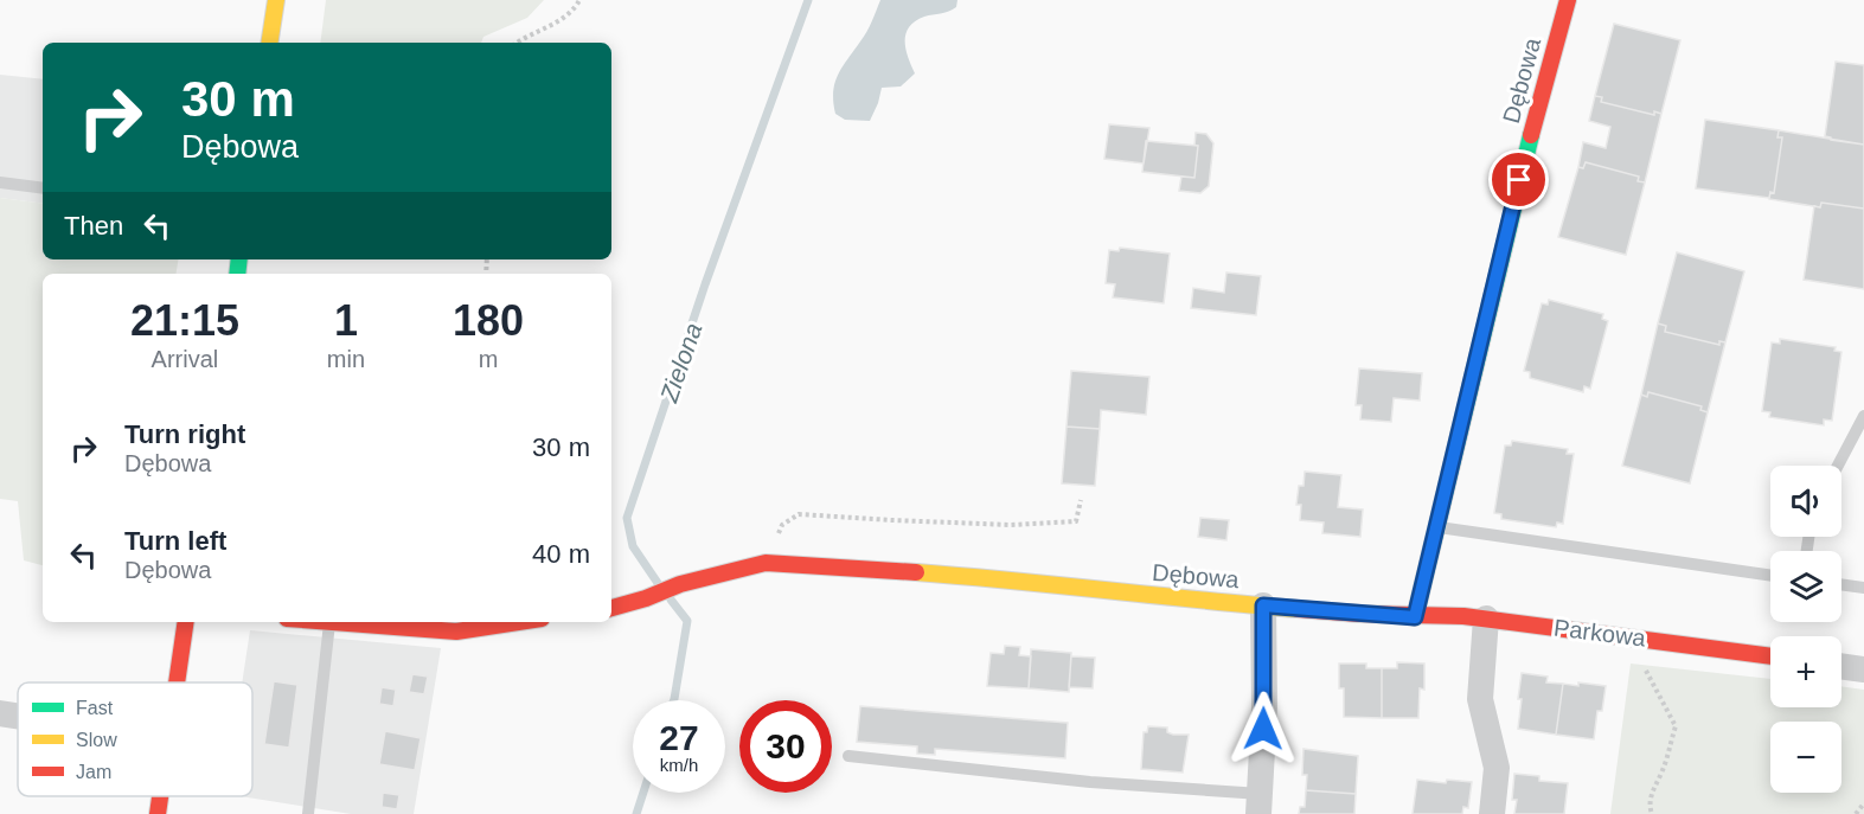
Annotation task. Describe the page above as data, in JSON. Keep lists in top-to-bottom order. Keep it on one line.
{"streets":{"street":["Dębowa","Parkowa"]},"crossings":[["Dębowa","Parkowa"]],"water":["Zielona"],"legend":["Fast","Slow","Jam"],"page":{"turn":["30 m","Dębowa"],"then":"Then","eta":["21:15","Arrival","1","min","180","m"],"list":[{"name":"Turn right","note":"Dębowa","value":"30 m"},{"name":"Turn left","note":"Dębowa","value":"40 m"}],"map_buttons":["+","−"],"speed":"27 km/h","limit":"30"}}
